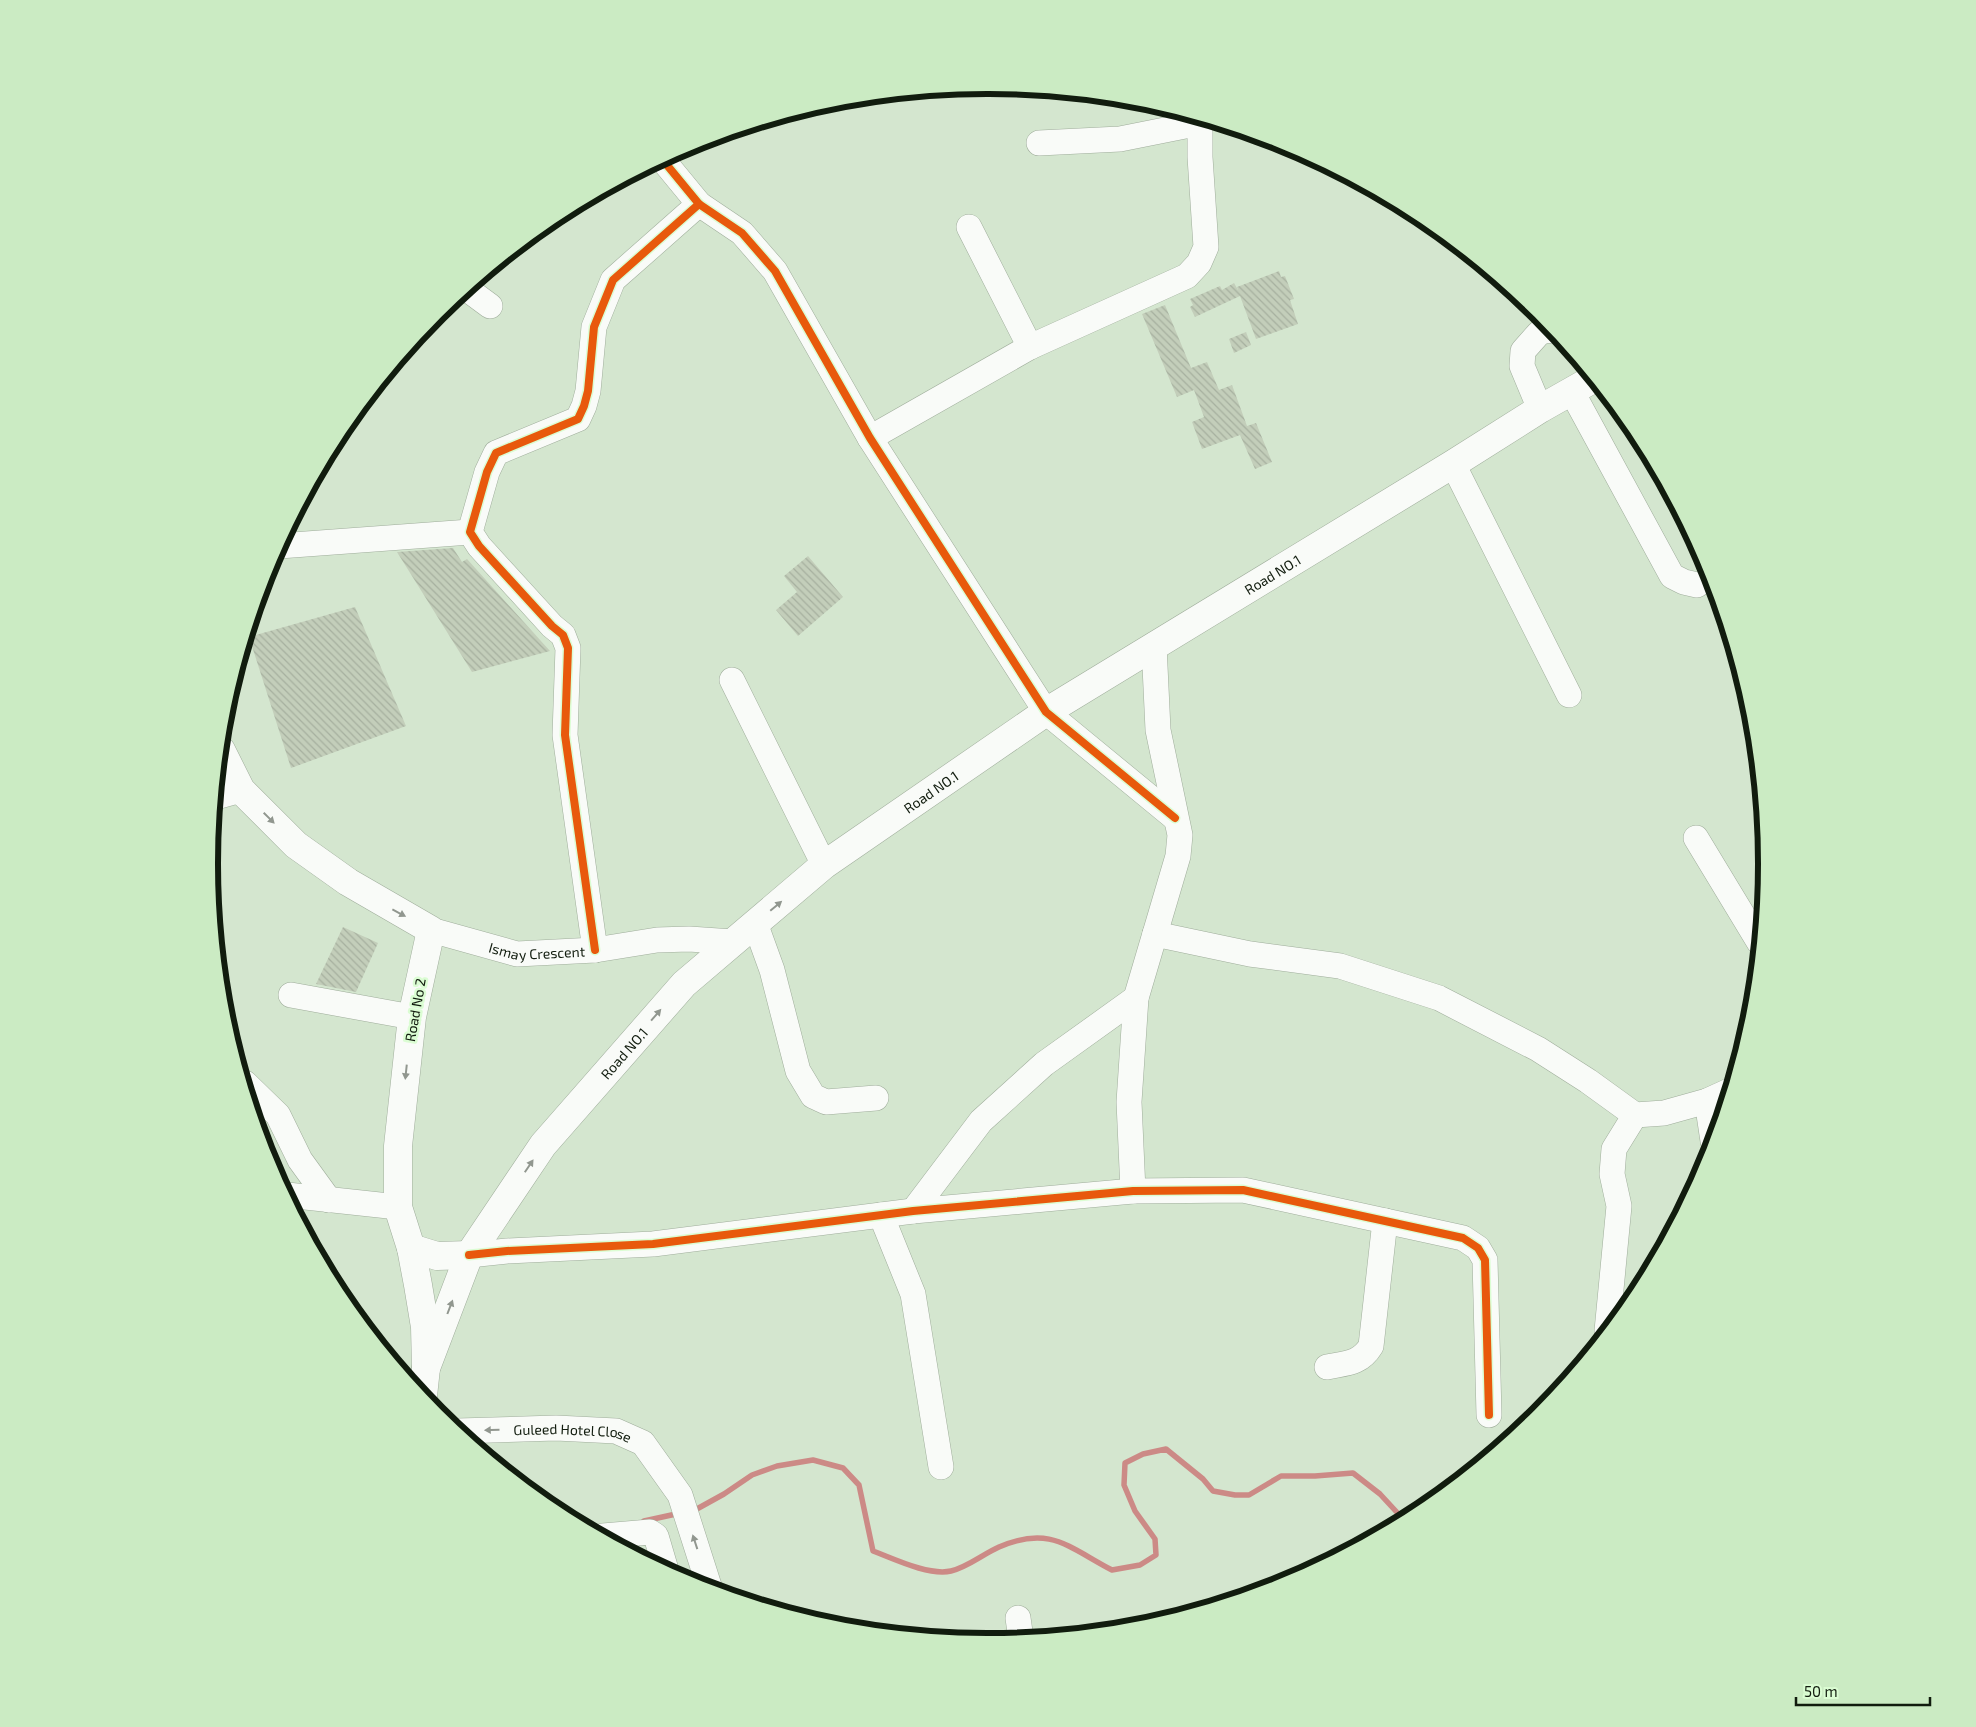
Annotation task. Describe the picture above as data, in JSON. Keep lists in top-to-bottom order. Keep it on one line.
{"streets":{"main road":["Road NO.1","Road No 2"],"street":["Ismay Crescent","Guleed Hotel Close"]},"crossings":[["Road NO.1","Ismay Crescent"],["Road NO.1","Road No 2"],["Ismay Crescent","Road No 2"]],"one_way":["Road NO.1","Road No 2","Guleed Hotel Close"],"scale_bar":"50 m"}
